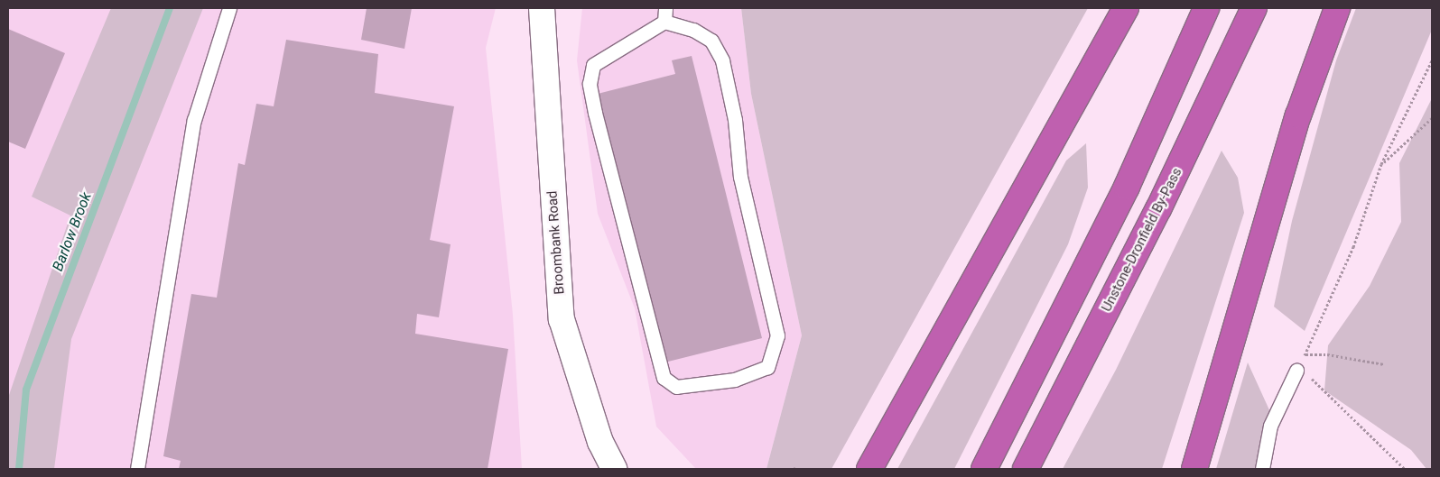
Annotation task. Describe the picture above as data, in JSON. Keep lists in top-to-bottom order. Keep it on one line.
{"streets":{"highway":["Unstone-Dronfield By-Pass"],"street":["Broombank Road"]},"water":["Barlow Brook"]}
